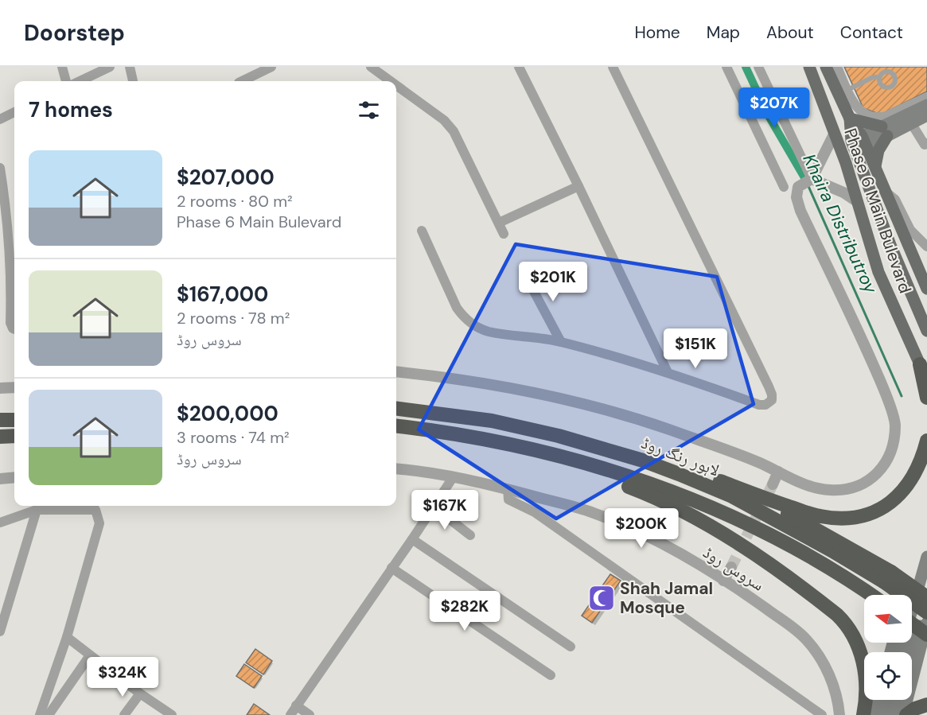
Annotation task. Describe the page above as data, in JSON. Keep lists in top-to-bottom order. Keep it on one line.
{"streets":{"highway":["لاہور رنگ روڈ"],"main road":["Phase 6 Main Bulevard"],"street":["سروس روڈ"]},"water":["Khaira Distributroy"],"places":{"mosque":["Shah Jamal Mosque"]},"north":"left","page":{"header":"Doorstep","nav":["Home","Map","About","Contact"],"heading":"7 homes","price":["$207K","$201K","$151K","$167K","$200K","$282K","$324K"],"list":[{"name":"$207,000","note":"2 rooms · 80 m² · Phase 6 Main Bulevard"},{"name":"$167,000","note":"2 rooms · 78 m² · سروس روڈ"},{"name":"$200,000","note":"3 rooms · 74 m² · سروس روڈ"}]}}
